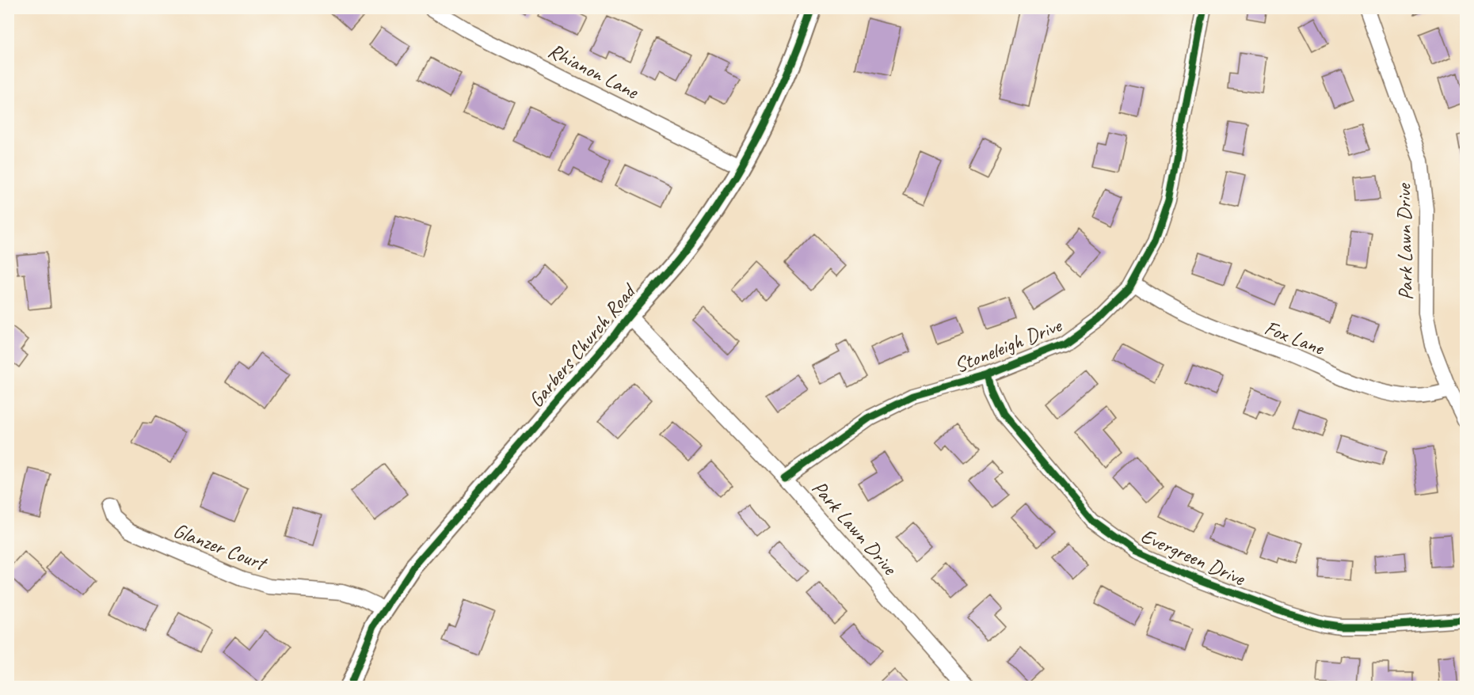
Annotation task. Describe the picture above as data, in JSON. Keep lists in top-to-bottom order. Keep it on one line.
{"streets":{"street":["Rhianon Lane","Park Lawn Drive","Fox Lane","Stoneleigh Drive","Garbers Church Road","Glanzer Court","Evergreen Drive"]},"crossings":[["Rhianon Lane","Garbers Church Road"],["Park Lawn Drive","Fox Lane"],["Park Lawn Drive","Stoneleigh Drive"],["Park Lawn Drive","Garbers Church Road"],["Fox Lane","Stoneleigh Drive"],["Stoneleigh Drive","Evergreen Drive"],["Garbers Church Road","Glanzer Court"]]}
